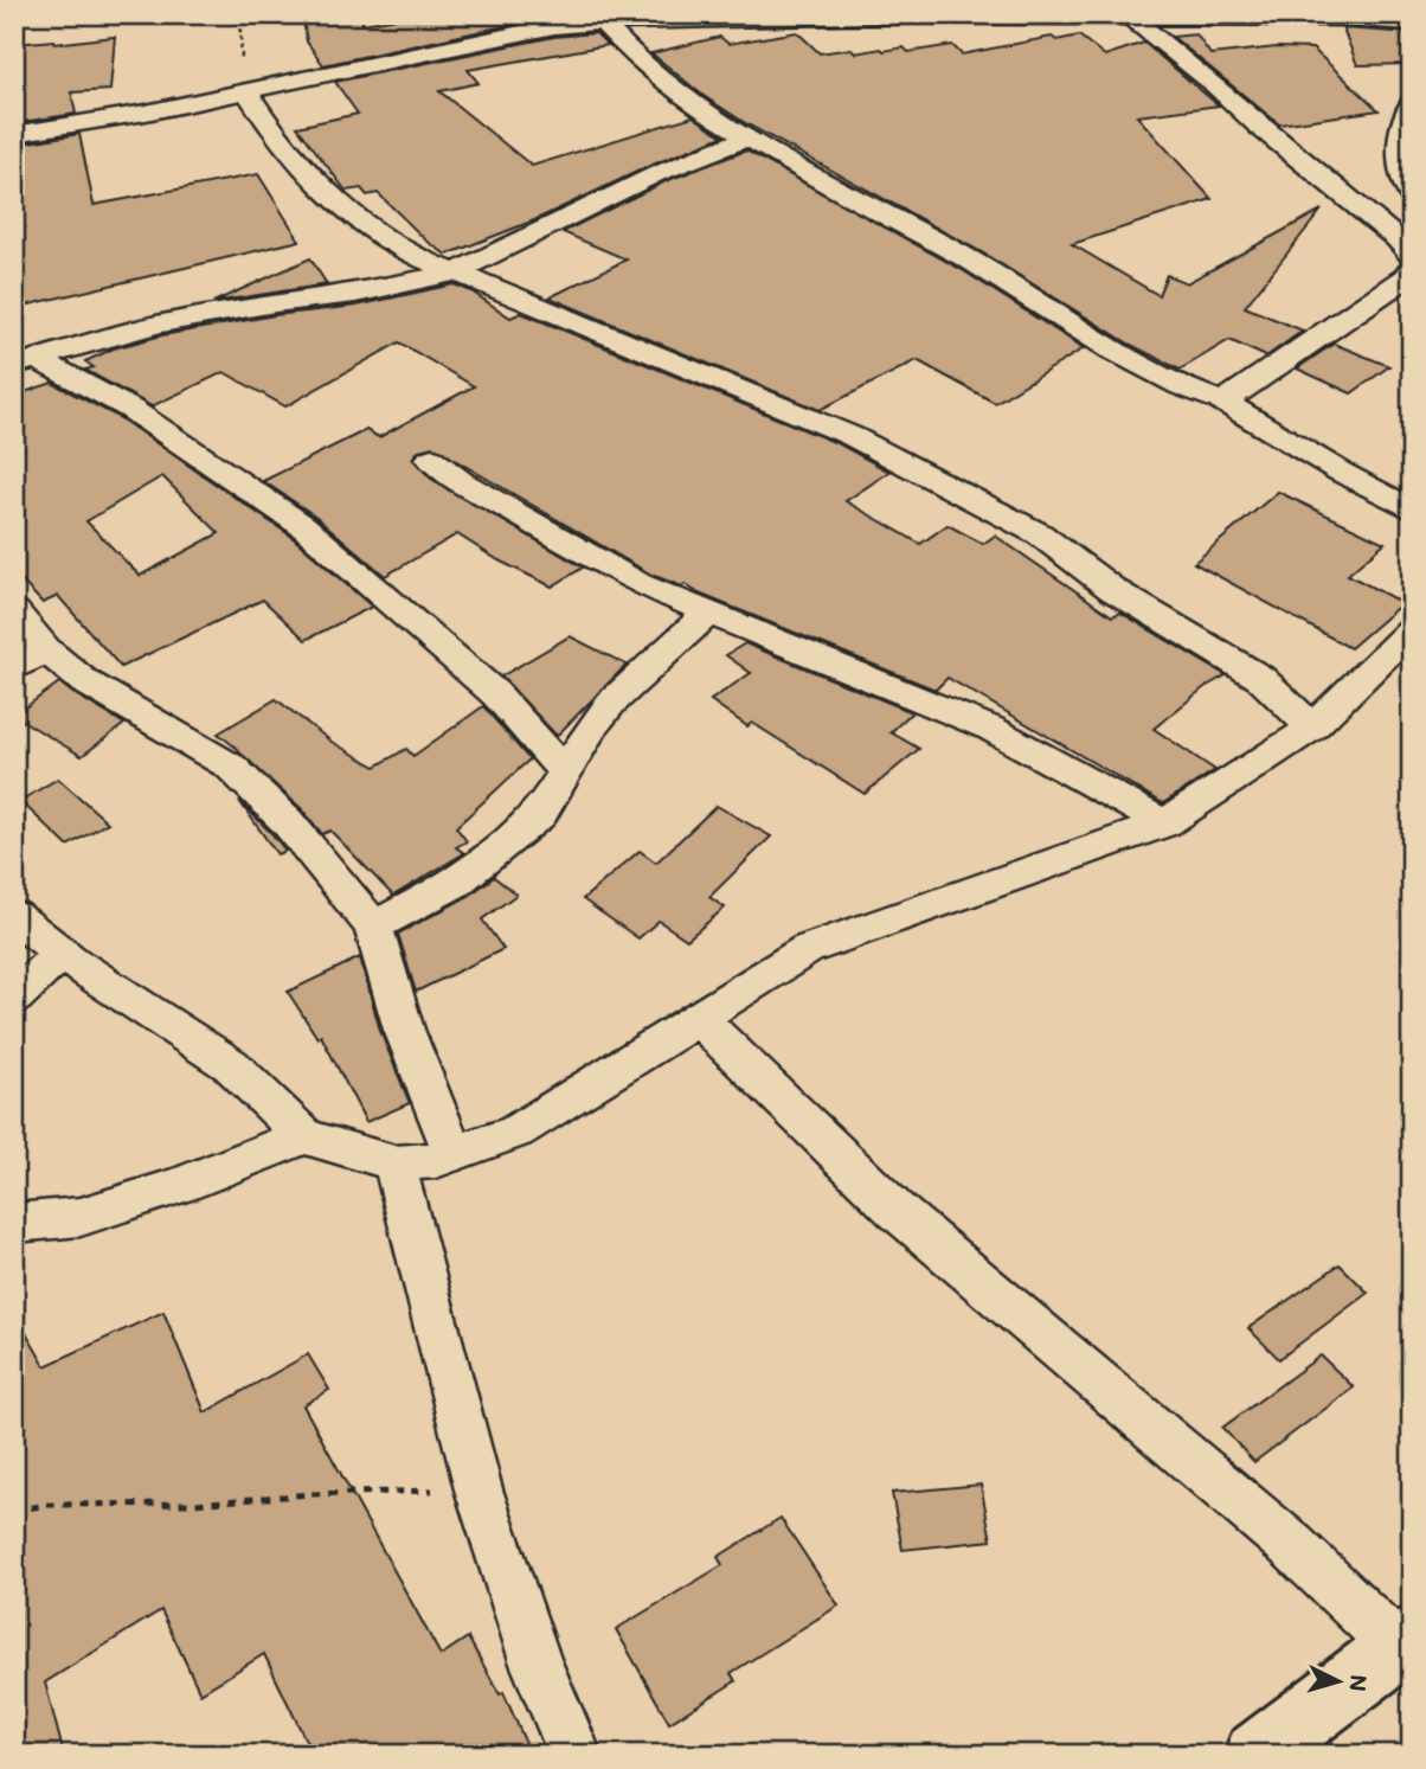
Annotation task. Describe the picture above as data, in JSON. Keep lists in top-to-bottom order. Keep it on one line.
{"north":"right"}
